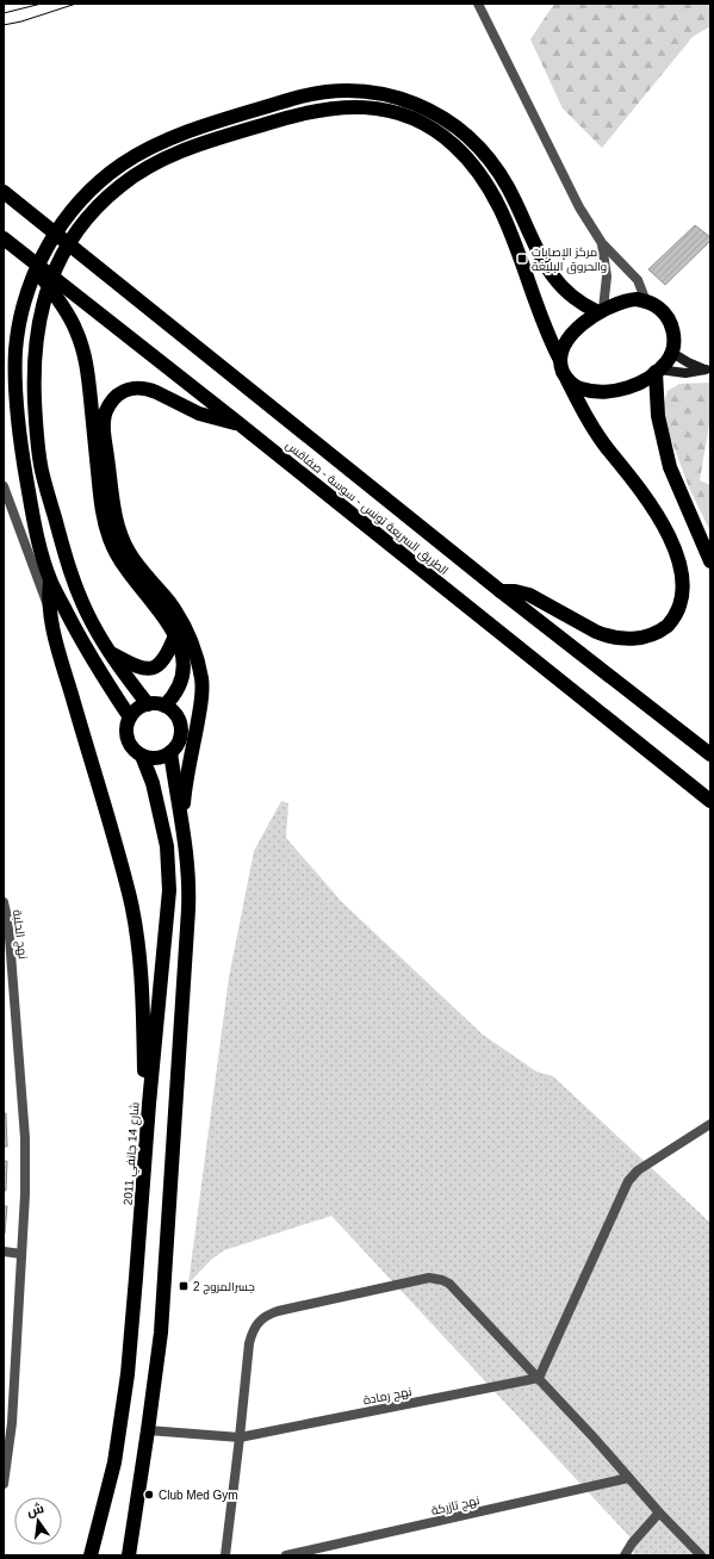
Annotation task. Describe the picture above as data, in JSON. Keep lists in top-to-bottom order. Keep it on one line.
{"streets":{"highway":["الطريق السريعة تونس - سوسة - صفاقس","شارع 14 جانفي 2011"],"street":["نهج الحلبة","نهج رمادة","نهج تازركة"]},"places":{"transit":["مركز الإصابات والحروق البليغة","جسرالمروج 2"],"other":["Club Med Gym"]},"north":"top"}
